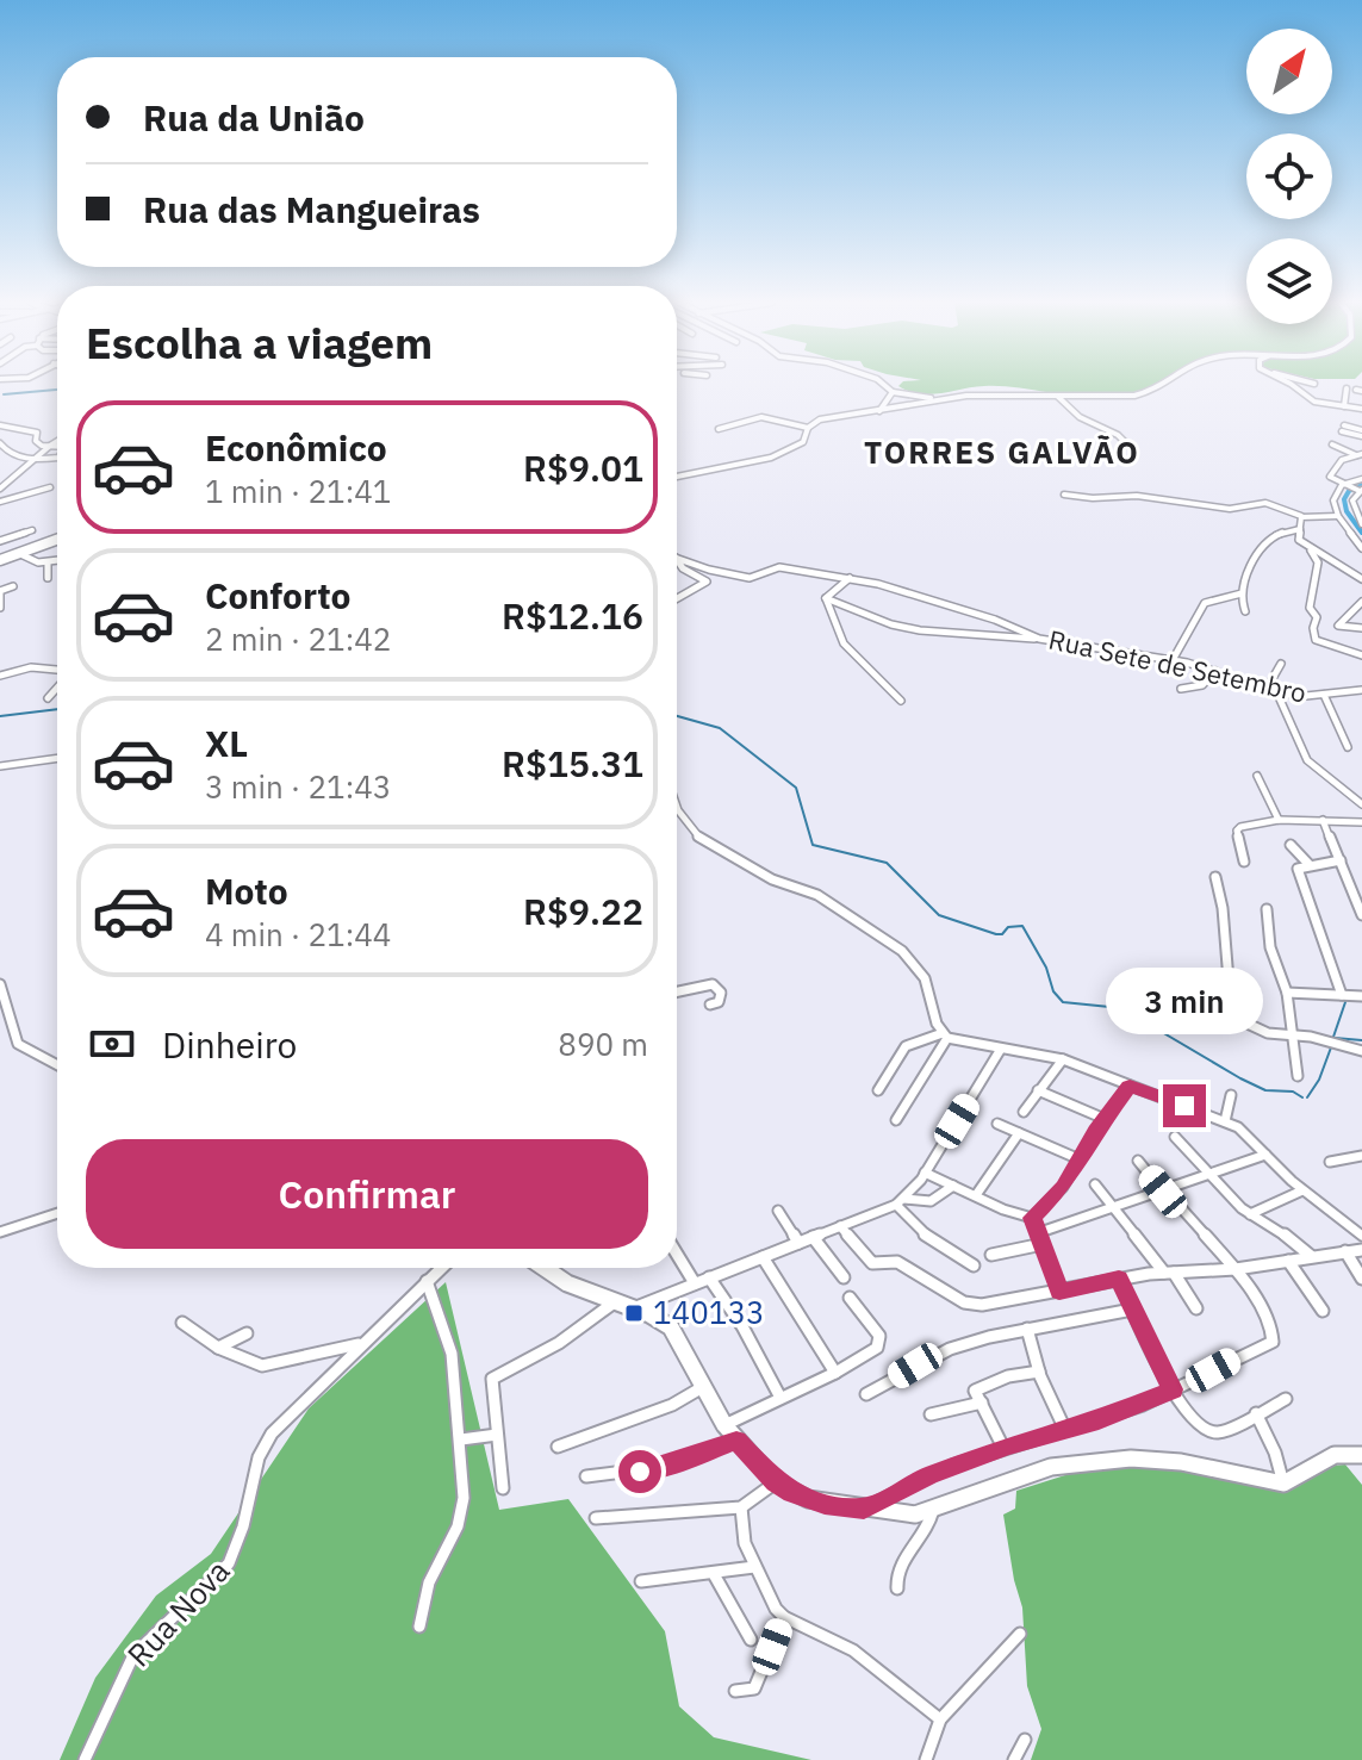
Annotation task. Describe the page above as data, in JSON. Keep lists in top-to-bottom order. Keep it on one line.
{"streets":{"street":["Rua Sete de Setembro","Rua Nova"]},"districts":["TORRES GALVÃO"],"places":{"transit":["140133"]},"north":"top right","page":{"banner":["Rua da União","Rua das Mangueiras"],"heading":"Escolha a viagem","list":[{"name":"Econômico","note":"1 min · 21:41","value":"R$9.01"},{"name":"Conforto","note":"2 min · 21:42","value":"R$12.16"},{"name":"XL","note":"3 min · 21:43","value":"R$15.31"},{"name":"Moto","note":"4 min · 21:44","value":"R$9.22"}],"bubble":"3 min","pay":["Dinheiro","890 m"],"buttons":"Confirmar"}}
